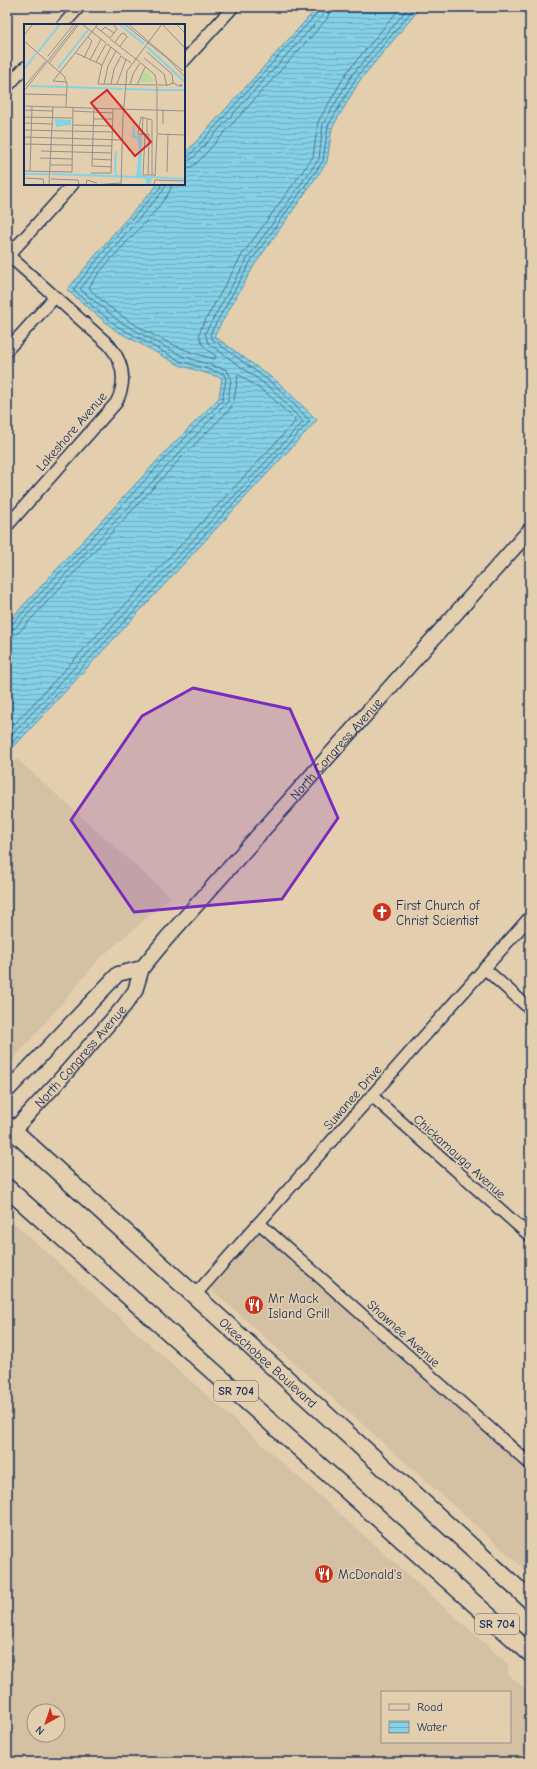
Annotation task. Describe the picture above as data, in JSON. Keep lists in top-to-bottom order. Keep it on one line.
{"streets":{"main road":["Okeechobee Boulevard","SR 704"],"street":["Lakeshore Avenue","North Congress Avenue","Suwanee Drive","Chickamauga Avenue","Shawnee Avenue"]},"crossings":[["North Congress Avenue","Okeechobee Boulevard"],["Suwanee Drive","Chickamauga Avenue"],["Suwanee Drive","Shawnee Avenue"],["Suwanee Drive","Okeechobee Boulevard"]],"places":{"church":["First Church of Christ Scientist"],"restaurant":["Mr Mack Island Grill","McDonald's"]},"legend":["Road","Water"],"north":"bottom left"}
